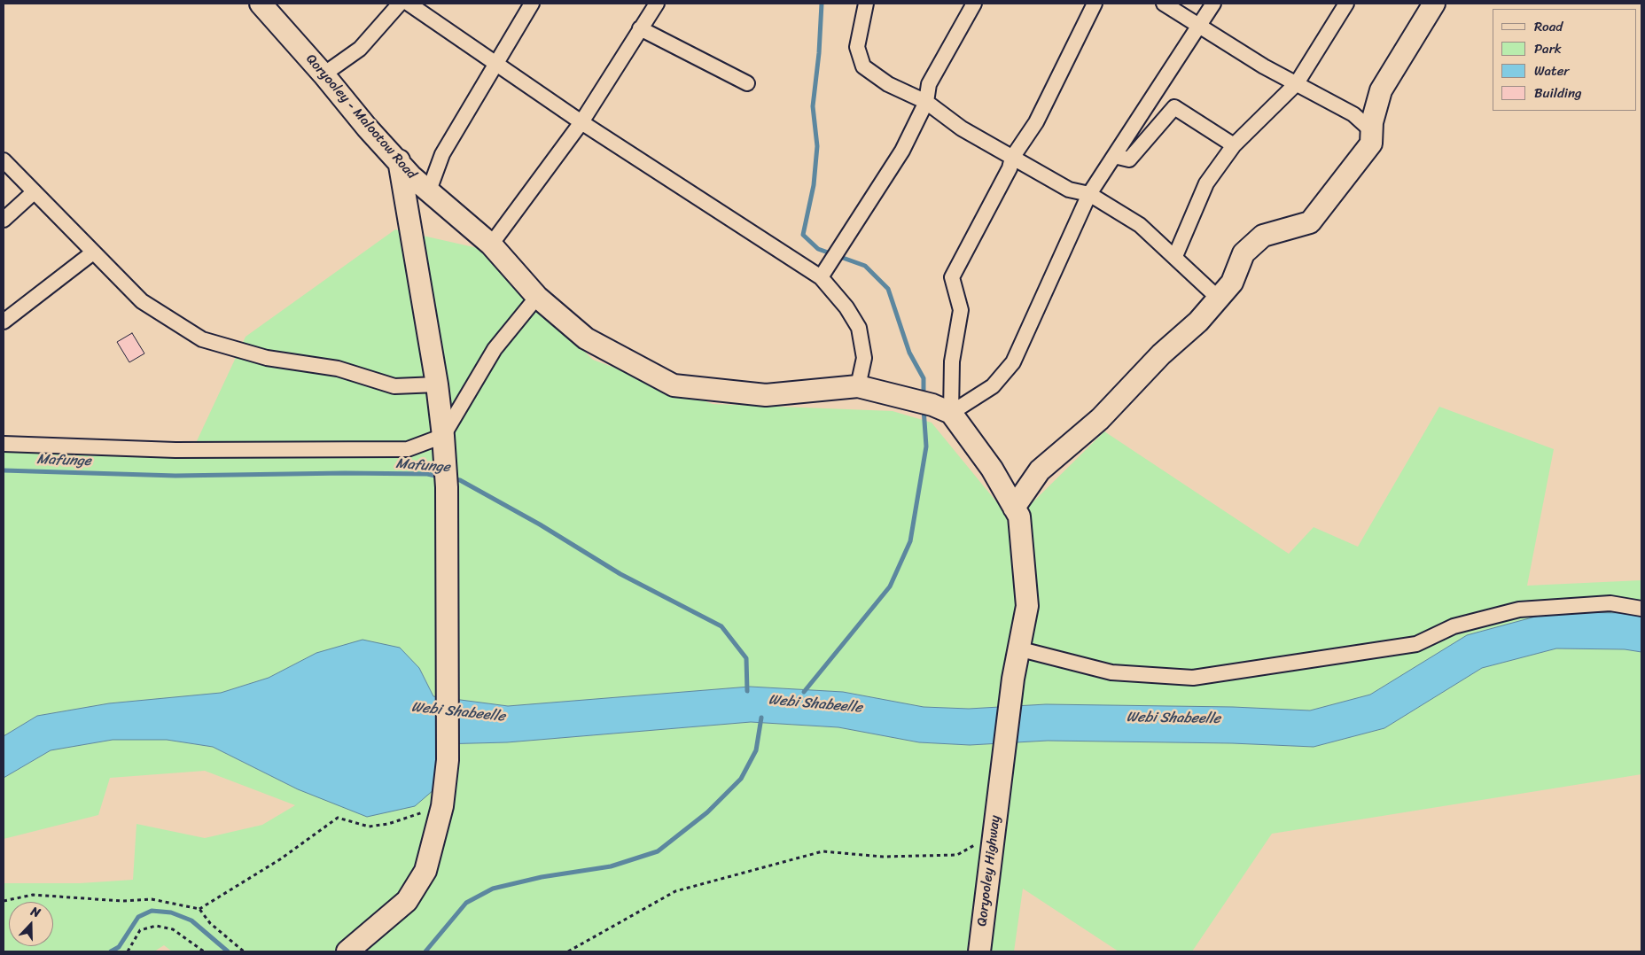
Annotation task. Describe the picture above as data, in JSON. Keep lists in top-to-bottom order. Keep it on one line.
{"streets":{"street":["Qoryooley - Malootow Road","Qoryooley Highway"]},"water":["Mafunge","Webi Shabeelle"],"legend":["Road","Park","Water","Building"],"north":"top"}
